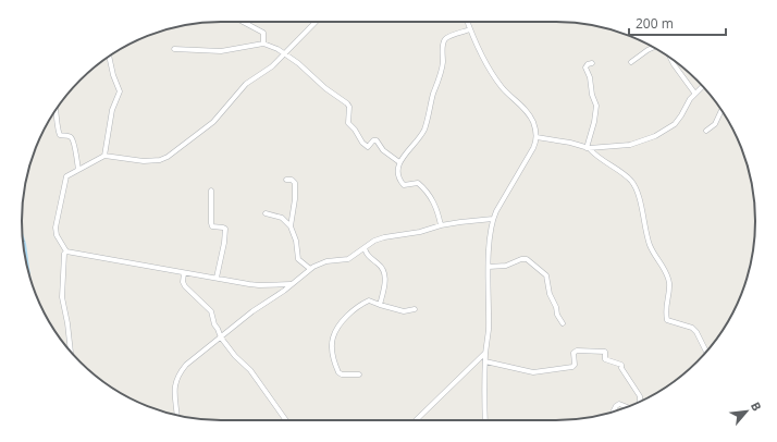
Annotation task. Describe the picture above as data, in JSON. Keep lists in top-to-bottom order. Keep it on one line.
{"scale_bar":"200 m","north":"top right"}
